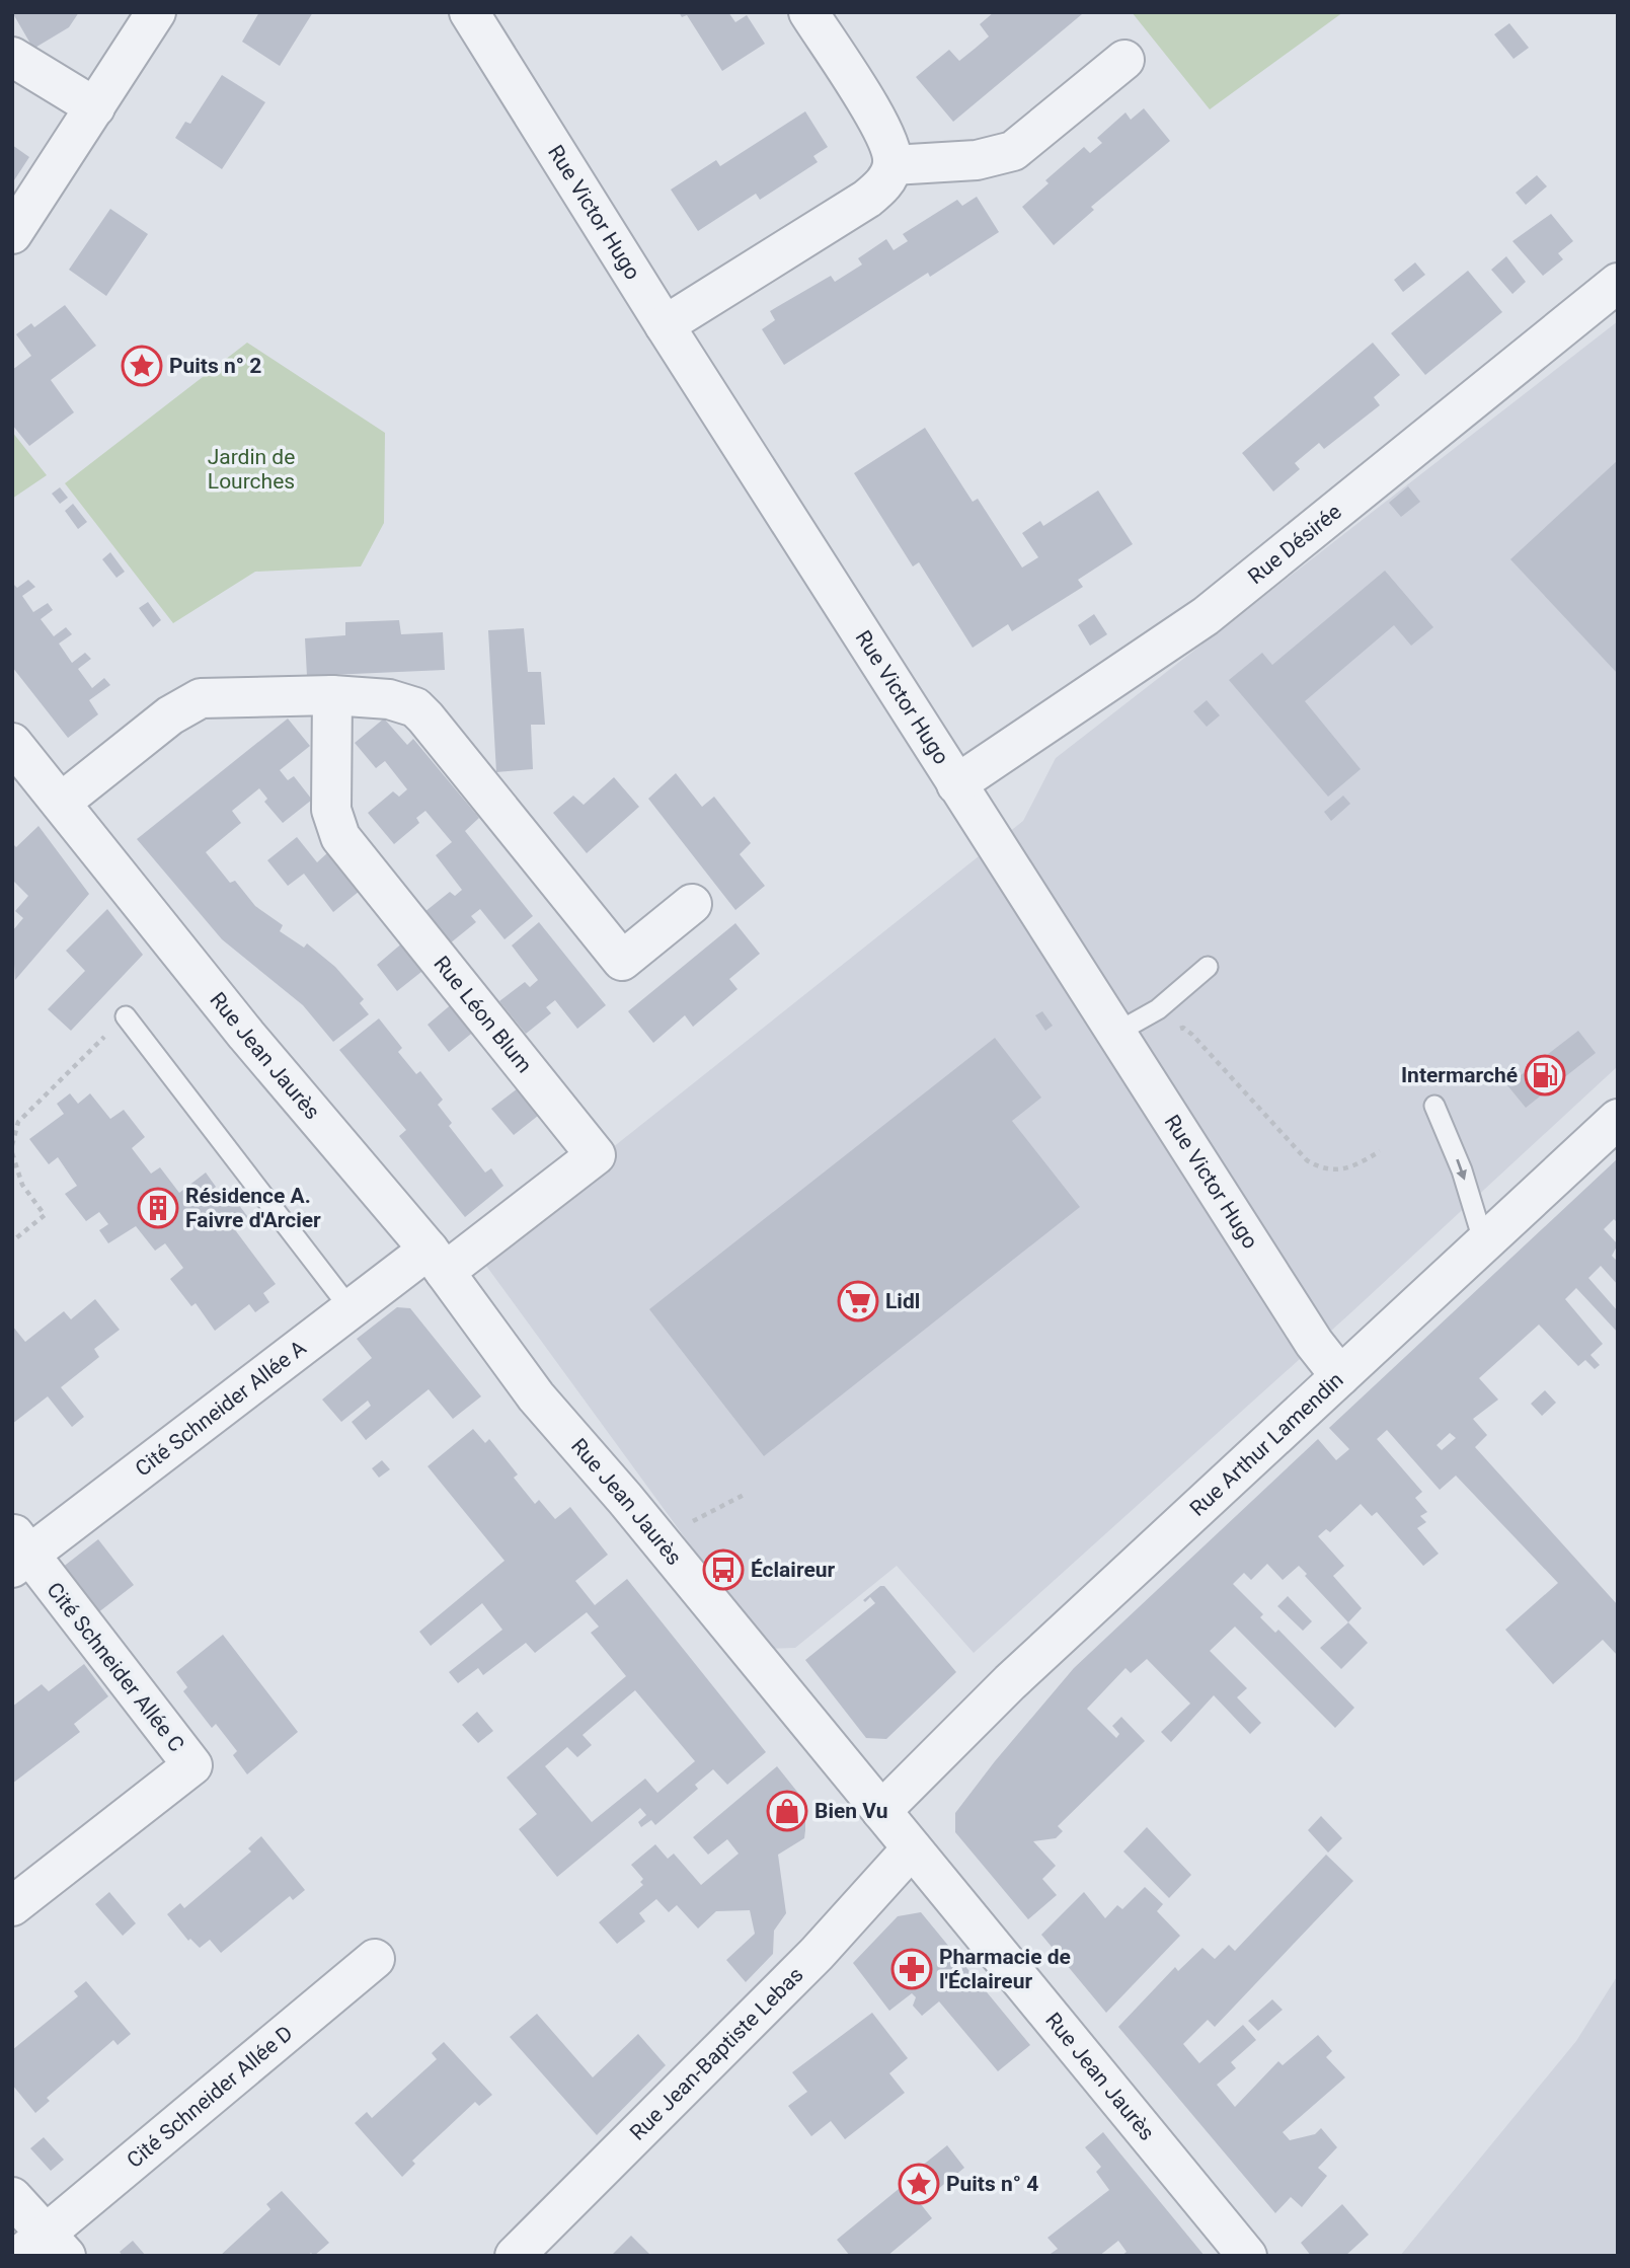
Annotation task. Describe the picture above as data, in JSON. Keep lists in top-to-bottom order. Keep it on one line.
{"streets":{"street":["Rue Victor Hugo","Rue Désirée","Rue Léon Blum","Rue Jean Jaurès","Cité Schneider Allée A","Rue Arthur Lamendin","Cité Schneider Allée C","Rue Jean-Baptiste Lebas","Cité Schneider Allée D"]},"crossings":[["Rue Victor Hugo","Rue Désirée"],["Rue Victor Hugo","Rue Arthur Lamendin"],["Rue Léon Blum","Rue Jean Jaurès"],["Rue Léon Blum","Cité Schneider Allée A"],["Rue Jean Jaurès","Cité Schneider Allée A"],["Rue Jean Jaurès","Rue Arthur Lamendin"],["Rue Jean Jaurès","Rue Jean-Baptiste Lebas"],["Cité Schneider Allée A","Cité Schneider Allée C"],["Rue Arthur Lamendin","Rue Jean-Baptiste Lebas"]],"parks":["Jardin de Lourches"],"places":{"place":["Puits n° 2","Puits n° 4"],"fuel station":["Intermarché"],"building":["Résidence A. Faivre d'Arcier"],"supermarket":["Lidl"],"bus stop":["Éclaireur"],"shop":["Bien Vu"],"pharmacy":["Pharmacie de l'Éclaireur"]}}
